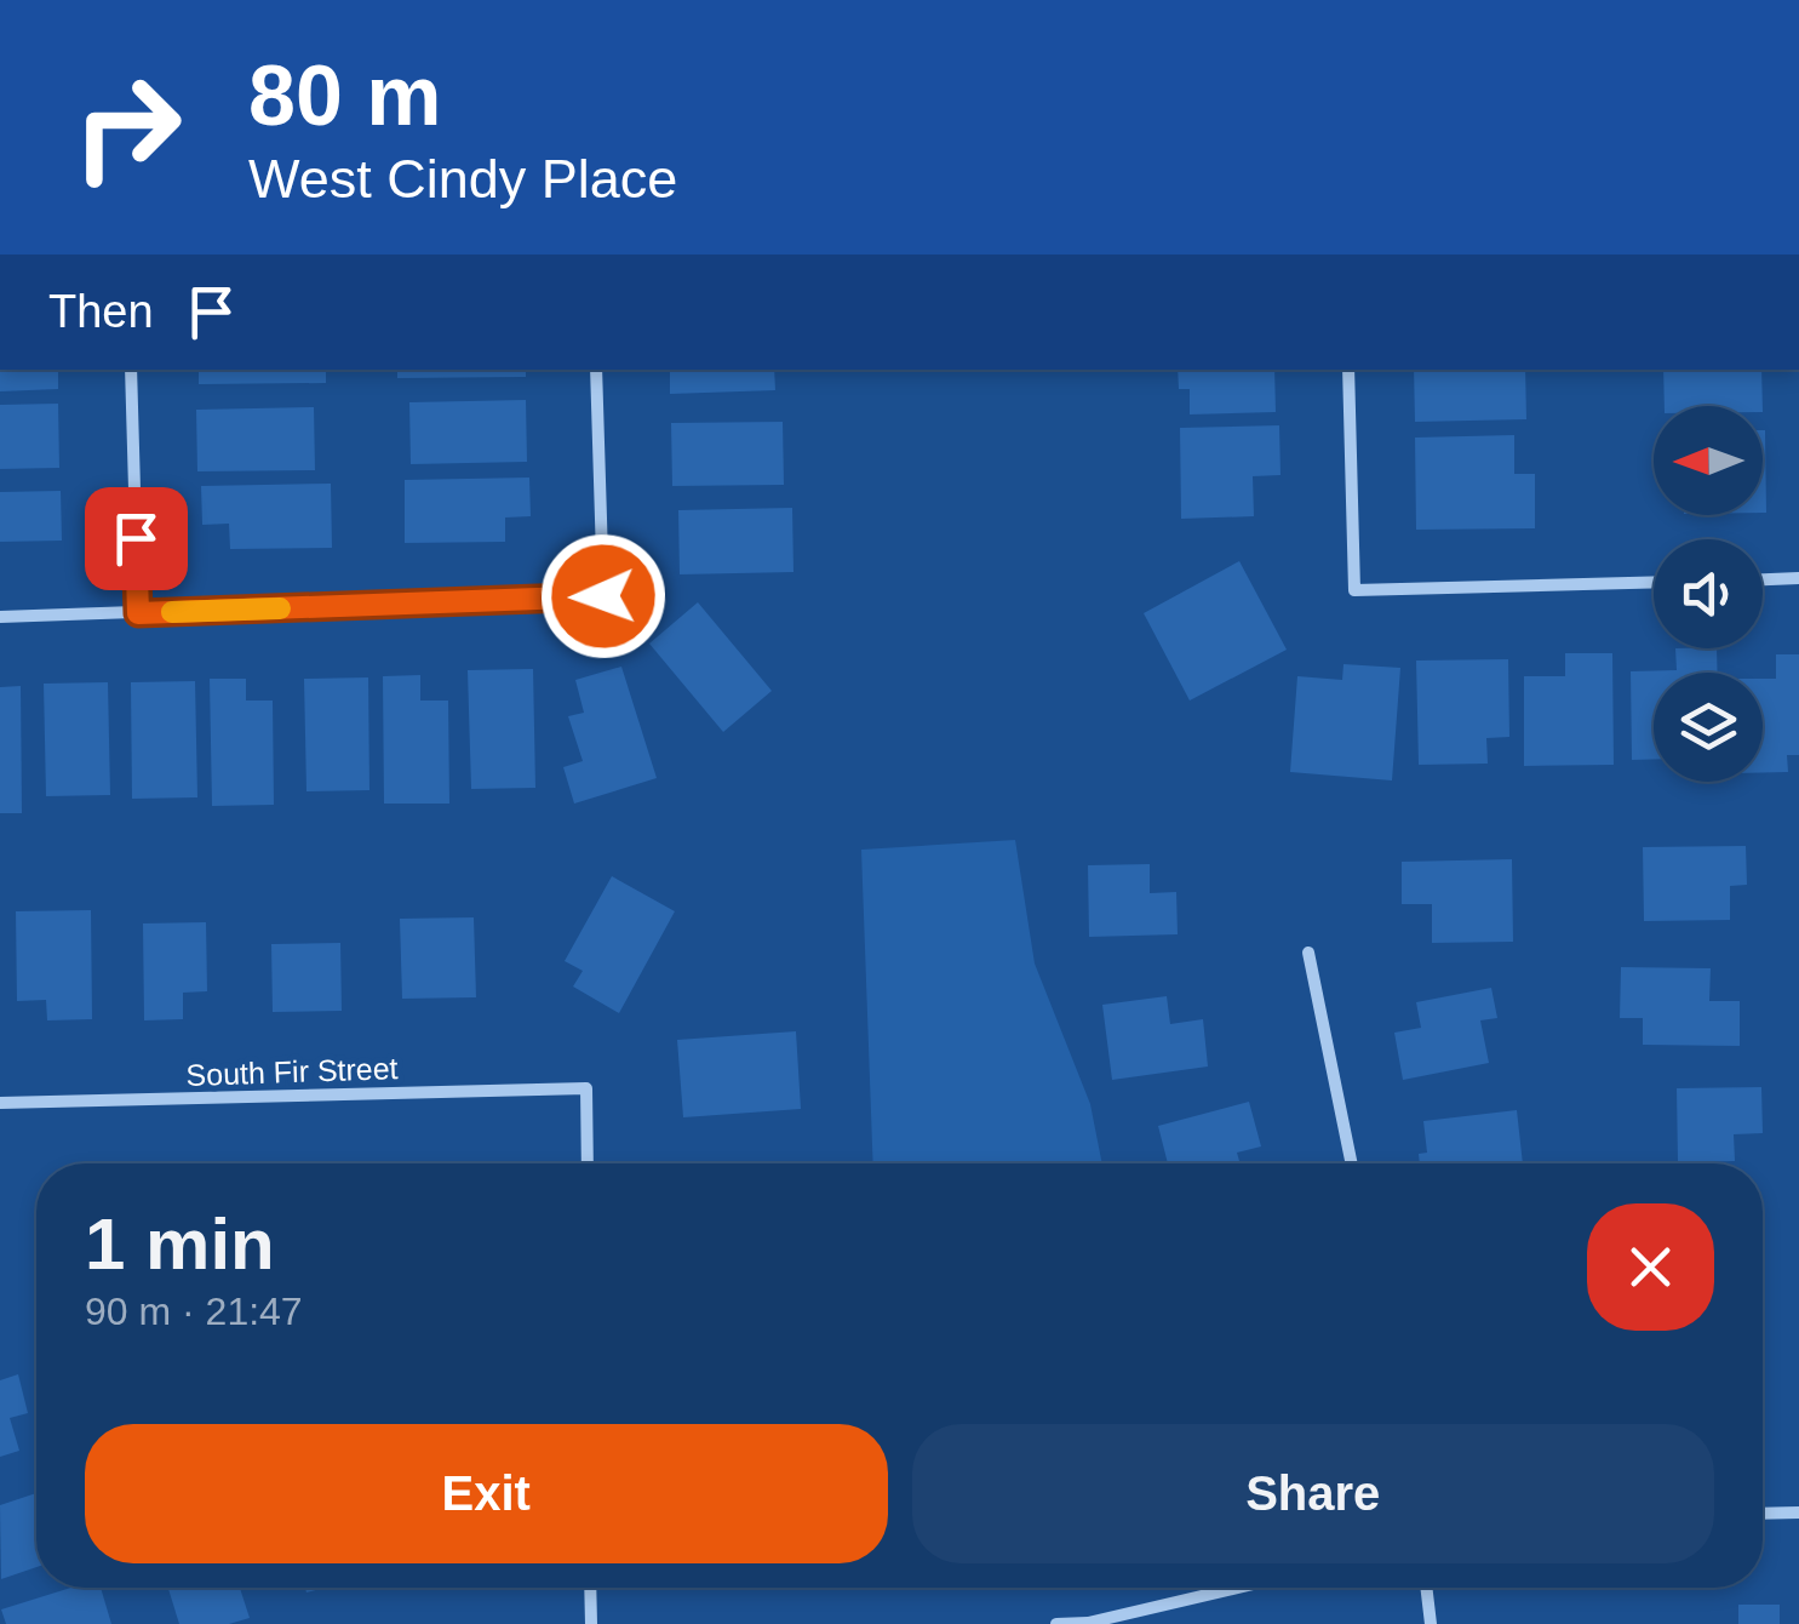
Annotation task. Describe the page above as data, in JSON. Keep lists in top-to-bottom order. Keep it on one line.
{"streets":{"street":["South Fir Street"]},"north":"left","page":{"turn":["80 m","West Cindy Place"],"then":"Then","heading":["1 min","90 m · 21:47"],"buttons":["Exit","Share"]}}
